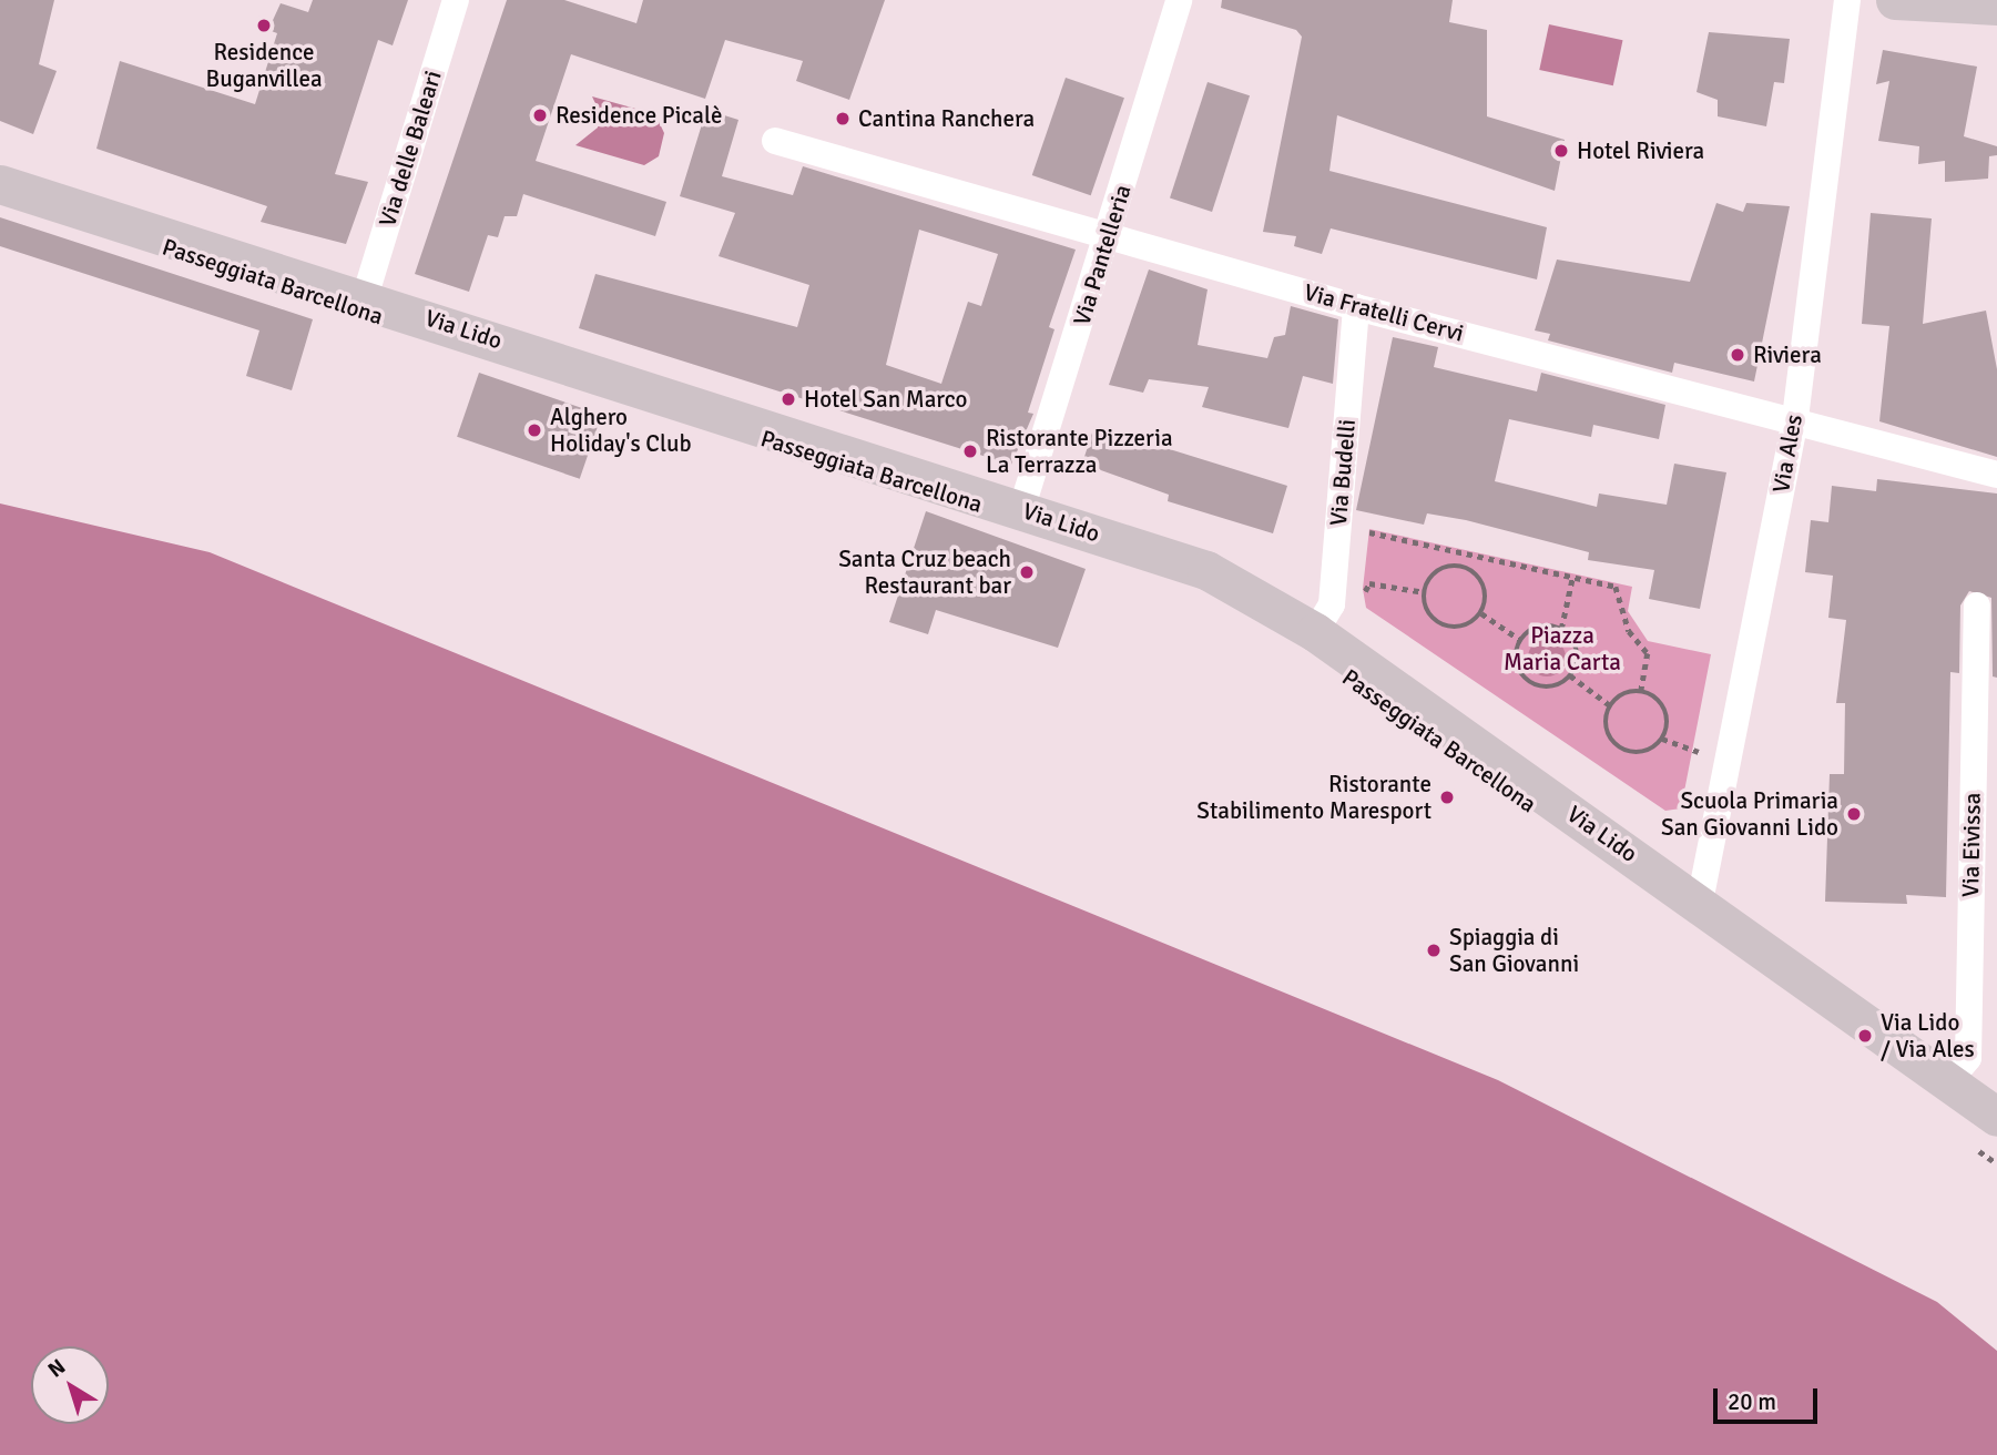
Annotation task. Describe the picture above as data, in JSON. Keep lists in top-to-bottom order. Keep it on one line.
{"streets":{"street":["Via delle Baleari","Via Pantelleria","Via Fratelli Cervi","Via Lido","Via Ales","Via Budelli","Via Eivissa"]},"crossings":[["Via delle Baleari","Via Lido"],["Via Pantelleria","Via Fratelli Cervi"],["Via Pantelleria","Via Lido"],["Via Fratelli Cervi","Via Ales"],["Via Fratelli Cervi","Via Budelli"],["Via Lido","Via Ales"],["Via Lido","Via Budelli"],["Via Lido","Via Eivissa"]],"parks":["Piazza Maria Carta"],"places":["Residence Buganvillea","Residence Picalè","Cantina Ranchera","Hotel Riviera","Riviera","Hotel San Marco","Alghero Holiday's Club","Ristorante Pizzeria La Terrazza","Santa Cruz beach Restaurant bar","Ristorante Stabilimento Maresport","Scuola Primaria San Giovanni Lido","Spiaggia di San Giovanni","Via Lido / Via Ales"],"scale_bar":"20 m","north":"top left"}
